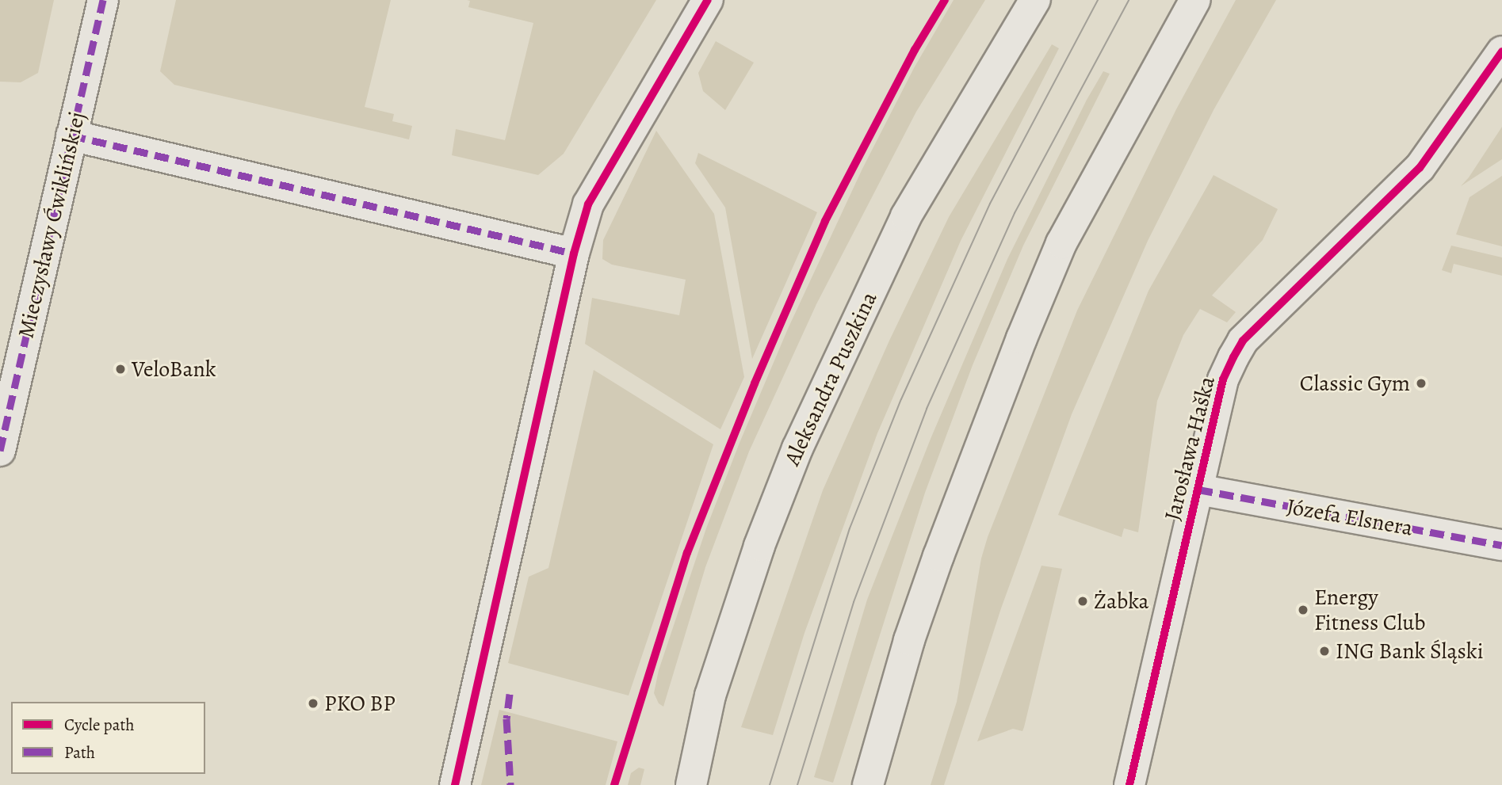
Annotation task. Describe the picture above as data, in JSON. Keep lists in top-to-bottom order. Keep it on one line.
{"streets":{"street":["Mieczysławy Ćwiklińskiej","Aleksandra Puszkina","Jarosława Haška","Józefa Elsnera"]},"crossings":[["Jarosława Haška","Józefa Elsnera"]],"places":["VeloBank","Classic Gym","Żabka","Energy Fitness Club","ING Bank Śląski","PKO BP"],"legend":["Cycle path","Path"]}
